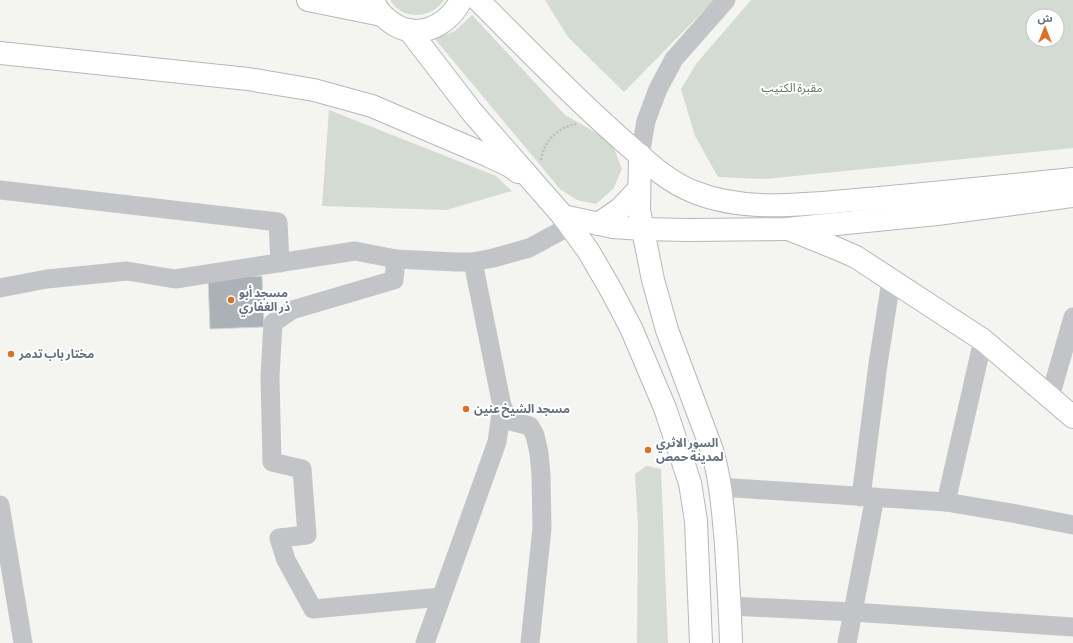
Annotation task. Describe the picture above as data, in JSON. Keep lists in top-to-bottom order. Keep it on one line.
{"parks":["مقبرة الكتيب"],"places":["مسجد أبو ذر الغفاري","مختار باب تدمر","مسجد الشيخ عنين","السور الاثري لمدينة حمص"],"north":"top"}
